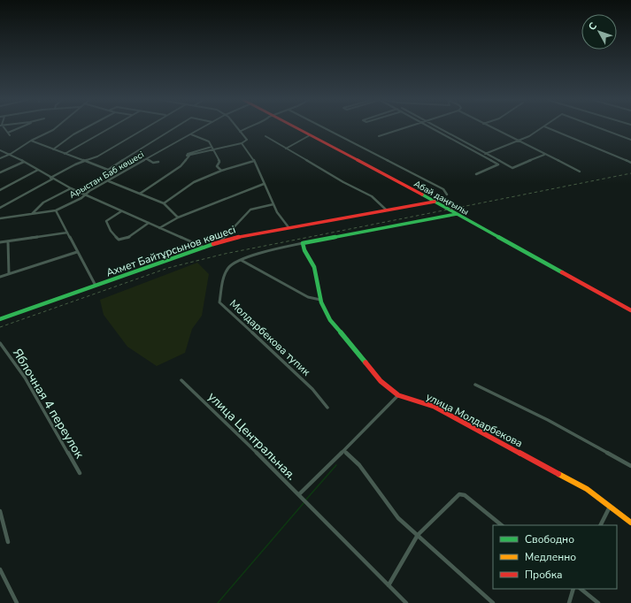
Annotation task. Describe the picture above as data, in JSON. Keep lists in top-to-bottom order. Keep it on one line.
{"streets":{"street":["Арыстан Баб көшесі","Абай даңғылы","Ахмет Байтұрсынов көшесі","Молдарбекова тупик","Яблочная 4 переулок","улица Молдарбекова","улица Центральная."]},"crossings":[["Абай даңғылы","Ахмет Байтұрсынов көшесі"]],"legend":["Свободно","Медленно","Пробка"],"north":"top left"}
